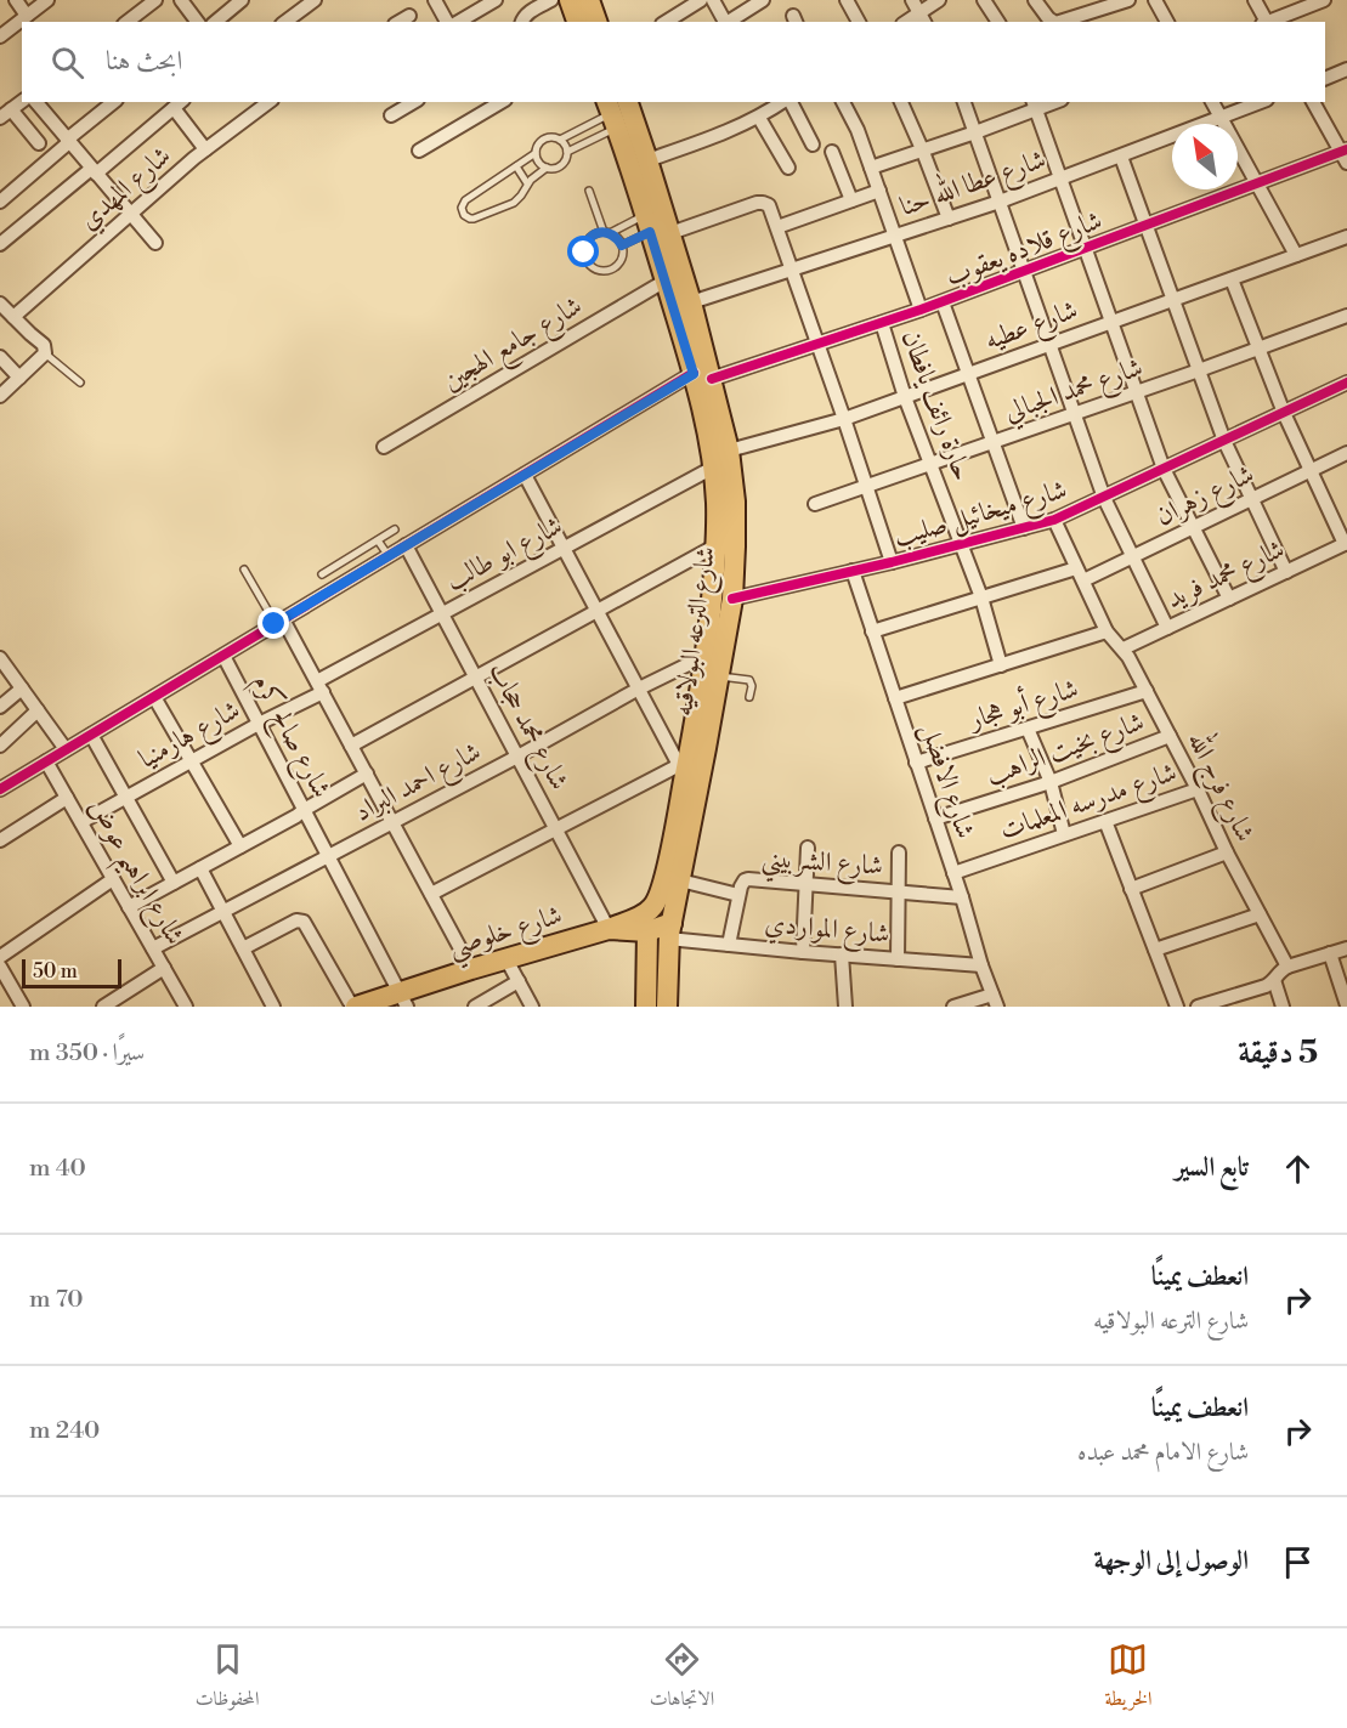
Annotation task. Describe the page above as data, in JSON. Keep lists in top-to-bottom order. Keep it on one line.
{"streets":{"main road":["شارع الترعه البولاقيه","شارع خلوصي"],"street":["شارع عطا الله حنا","شارع المهدي","شارع قلاده يعقوب","شارع عطيه","شارع جامع الهجين","شارع محمد الجبالي","حارة رائف يافطان","شارع زهران","شارع ميخائيل صليب","شارع ابو طالب","شارع محمد فريد","شارع أبو هجار","شارع محمد حجاب","شارع هارمنيا","شارع صالح كرم","شارع بخيت الراهب","شارع الافضل","شارع احمد البراد","شارع فرج الله","شارع مدرسه المعلمات","شارع الشربيني","شارع ابراهيم عوض","شارع المواردي"]},"crossings":[["شارع عطا الله حنا","شارع الترعه البولاقيه"],["شارع قلاده يعقوب","حارة رائف يافطان"],["شارع قلاده يعقوب","شارع الترعه البولاقيه"],["شارع قلاده يعقوب","شارع محمد حجاب"],["شارع قلاده يعقوب","شارع صالح كرم"],["شارع قلاده يعقوب","شارع ابراهيم عوض"],["شارع عطيه","حارة رائف يافطان"],["شارع عطيه","شارع الترعه البولاقيه"],["شارع جامع الهجين","شارع الترعه البولاقيه"],["شارع محمد الجبالي","حارة رائف يافطان"],["حارة رائف يافطان","شارع زهران"],["حارة رائف يافطان","شارع ميخائيل صليب"],["شارع زهران","شارع الافضل"],["شارع ميخائيل صليب","شارع الترعه البولاقيه"],["شارع ميخائيل صليب","شارع الافضل"],["شارع ابو طالب","شارع الترعه البولاقيه"],["شارع ابو طالب","شارع محمد حجاب"],["شارع ابو طالب","شارع هارمنيا"],["شارع محمد فريد","شارع فرج الله"],["شارع الترعه البولاقيه","شارع محمد حجاب"],["شارع الترعه البولاقيه","شارع احمد البراد"],["شارع الترعه البولاقيه","شارع المواردي"],["شارع الترعه البولاقيه","شارع خلوصي"],["شارع أبو هجار","شارع الافضل"],["شارع أبو هجار","شارع فرج الله"],["شارع محمد حجاب","شارع احمد البراد"],["شارع محمد حجاب","شارع خلوصي"],["شارع هارمنيا","شارع صالح كرم"],["شارع هارمنيا","شارع ابراهيم عوض"],["شارع صالح كرم","شارع احمد البراد"],["شارع صالح كرم","شارع خلوصي"],["شارع بخيت الراهب","شارع الافضل"],["شارع بخيت الراهب","شارع فرج الله"],["شارع الافضل","شارع مدرسه المعلمات"],["شارع الافضل","شارع الشربيني"],["شارع الافضل","شارع المواردي"],["شارع احمد البراد","شارع ابراهيم عوض"],["شارع فرج الله","شارع مدرسه المعلمات"],["شارع الشربيني","شارع المواردي"],["شارع المواردي","شارع خلوصي"]],"scale_bar":"50 m","north":"top left","page":{"search":"ابحث هنا","scale":"50 m","heading":["5 دقيقة","سيرًا · 350 m"],"list":[["تابع السير","40 m"],["انعطف يمينًا","شارع الترعه البولاقيه","70 m"],["انعطف يمينًا","شارع الامام محمد عبده","240 m"],"الوصول إلى الوجهة"],"nav":["الخريطة","الاتجاهات","المحفوظات"]}}
